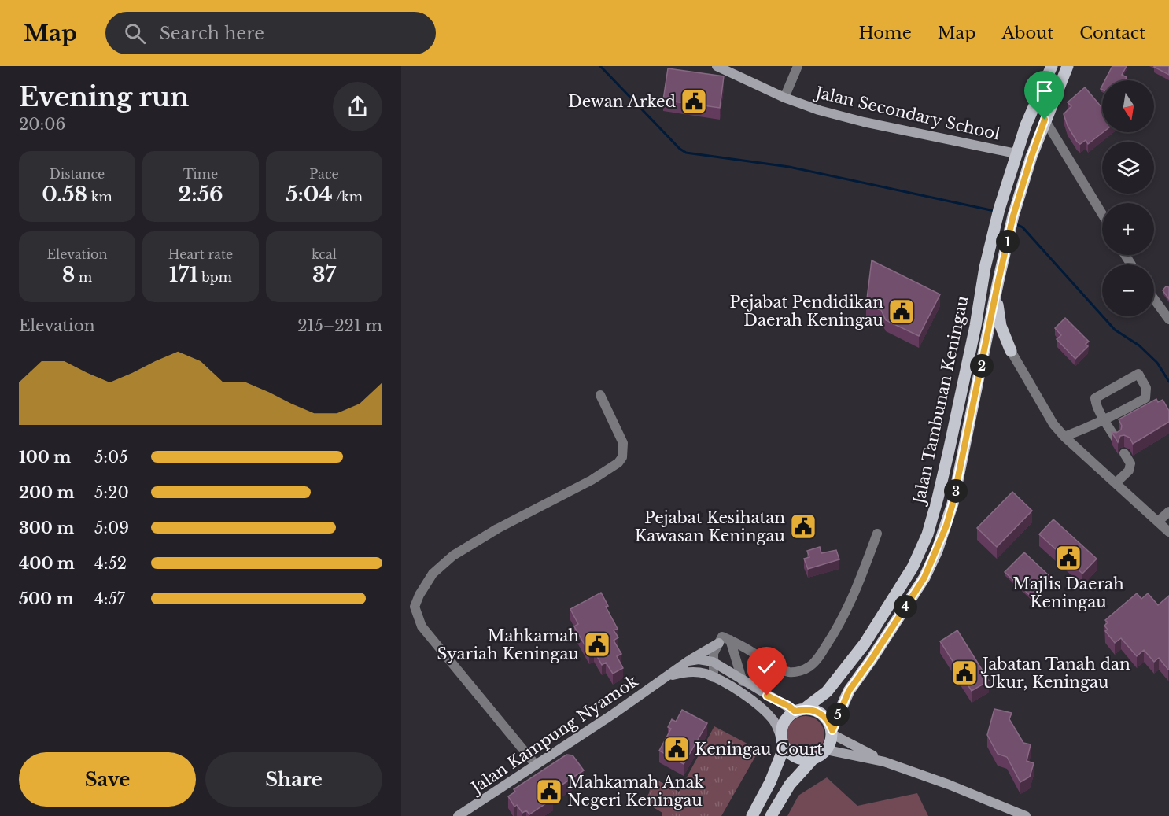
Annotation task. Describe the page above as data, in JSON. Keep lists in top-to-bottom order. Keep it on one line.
{"streets":{"main road":["Jalan Tambunan Keningau"],"street":["Jalan Secondary School","Jalan Kampung Nyamok"]},"crossings":[["Jalan Secondary School","Jalan Tambunan Keningau"],["Jalan Tambunan Keningau","Jalan Kampung Nyamok"]],"places":{"public building":["Dewan Arked","Pejabat Pendidikan Daerah Keningau","Pejabat Kesihatan Kawasan Keningau","Majlis Daerah Keningau","Mahkamah Syariah Keningau","Jabatan Tanah dan Ukur, Keningau","Keningau Court","Mahkamah Anak Negeri Keningau"]},"north":"bottom","page":{"header":"Map","search":"Search here","nav":["Home","Map","About","Contact"],"heading":["Evening run","20:06"],"map_buttons":["+","−"],"stats":[["Distance","0.58 km"],["Time","2:56"],["Pace","5:04 /km"],["Elevation","8 m"],["Heart rate","171 bpm"],["kcal","37"]],"pins":["1","2","3","4","5"],"chart":["Elevation","215–221 m"],"list":[{"name":"100 m","note":"5:05"},{"name":"200 m","note":"5:20"},{"name":"300 m","note":"5:09"},{"name":"400 m","note":"4:52"},{"name":"500 m","note":"4:57"}],"buttons":["Save","Share"]}}
